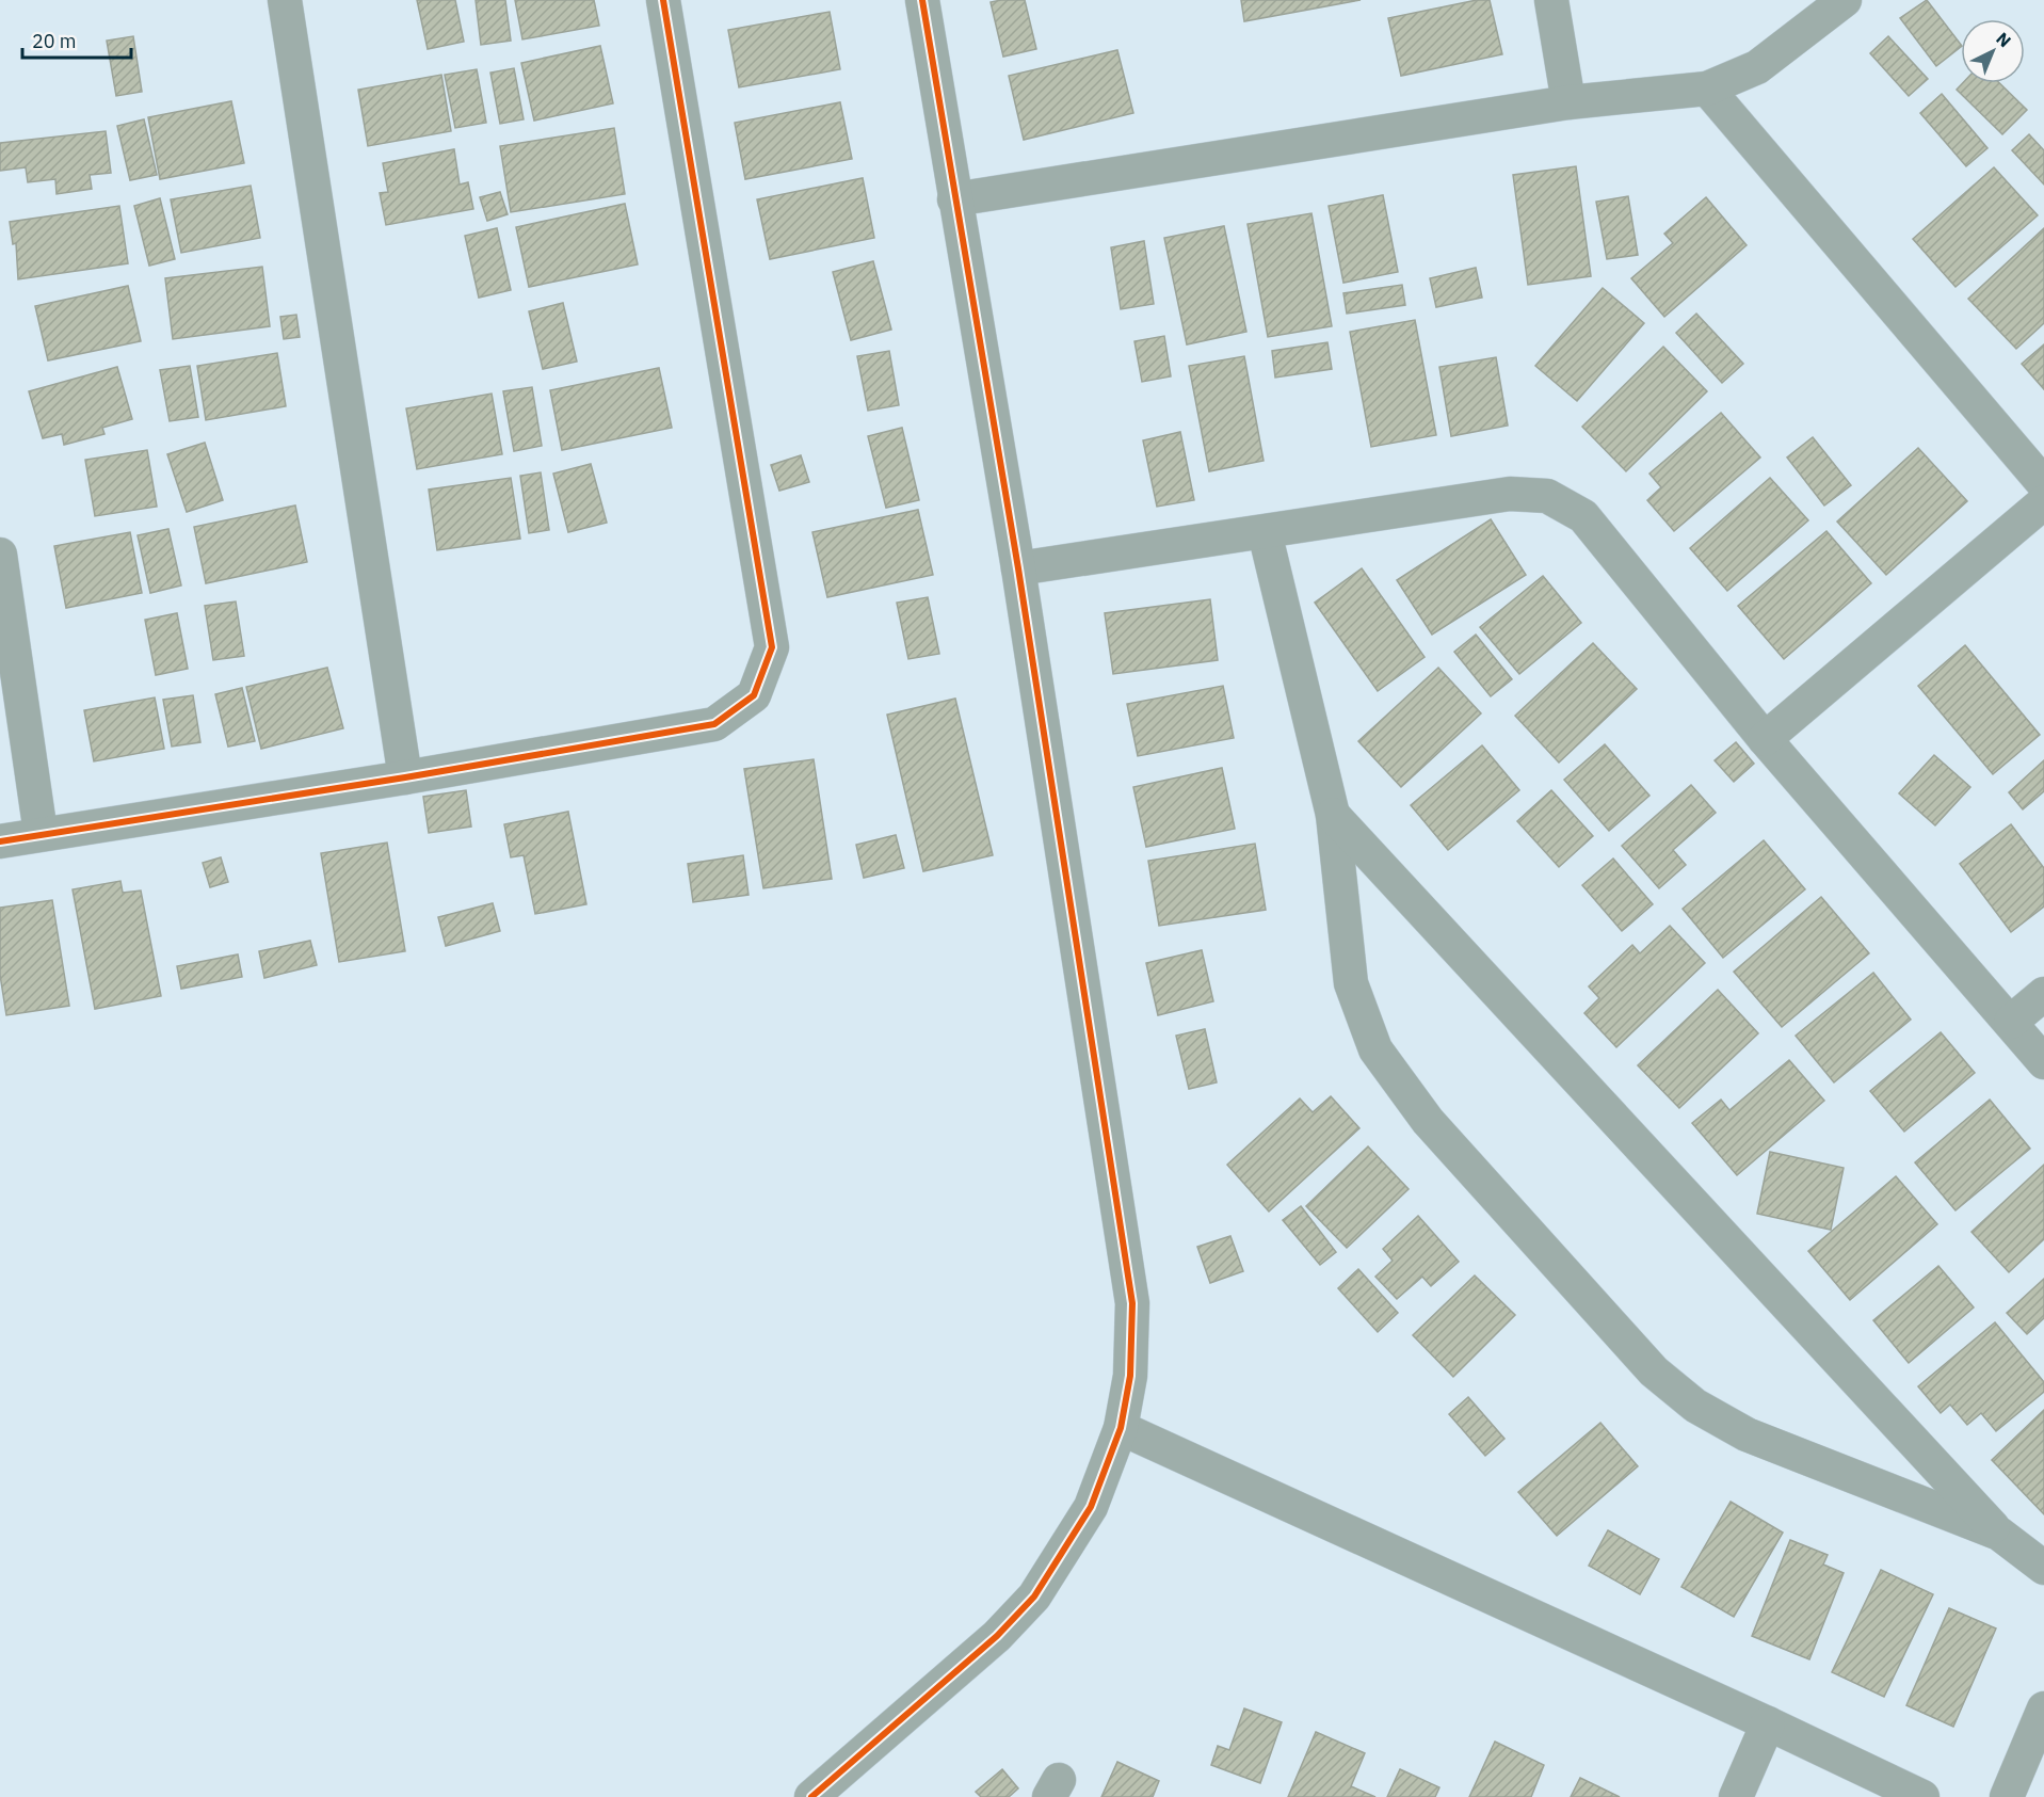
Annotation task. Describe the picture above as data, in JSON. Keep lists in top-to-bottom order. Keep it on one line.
{"scale_bar":"20 m","north":"top right"}
